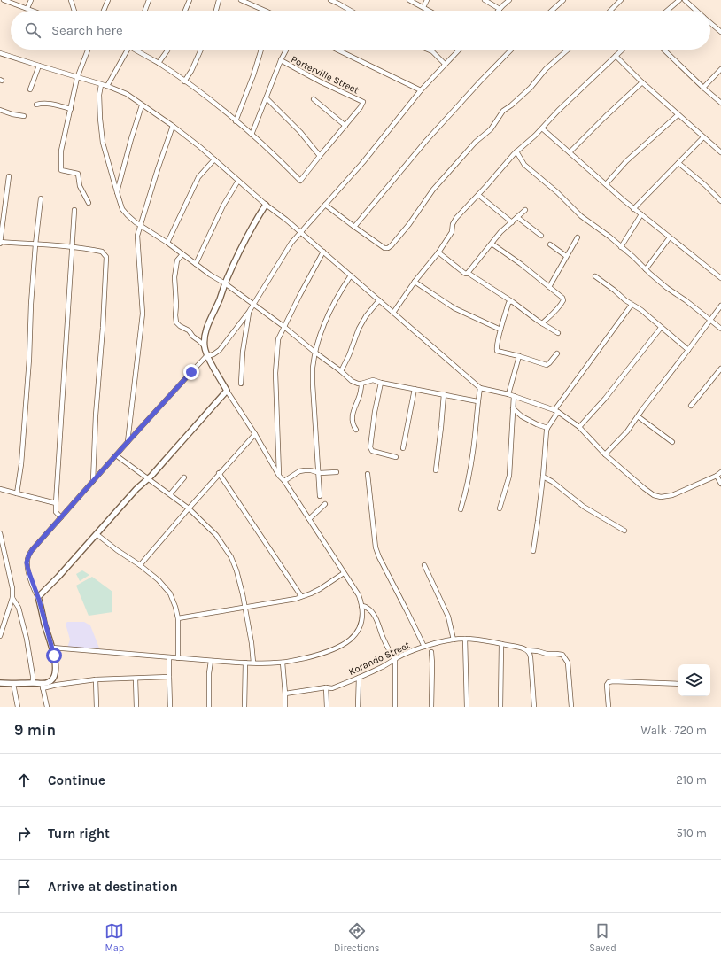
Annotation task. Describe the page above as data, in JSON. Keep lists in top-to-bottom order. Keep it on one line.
{"streets":{"street":["Porterville Street","Korando Street"]},"page":{"search":"Search here","heading":["9 min","Walk · 720 m"],"list":[["Continue","210 m"],["Turn right","510 m"],"Arrive at destination"],"nav":["Map","Directions","Saved"]}}
